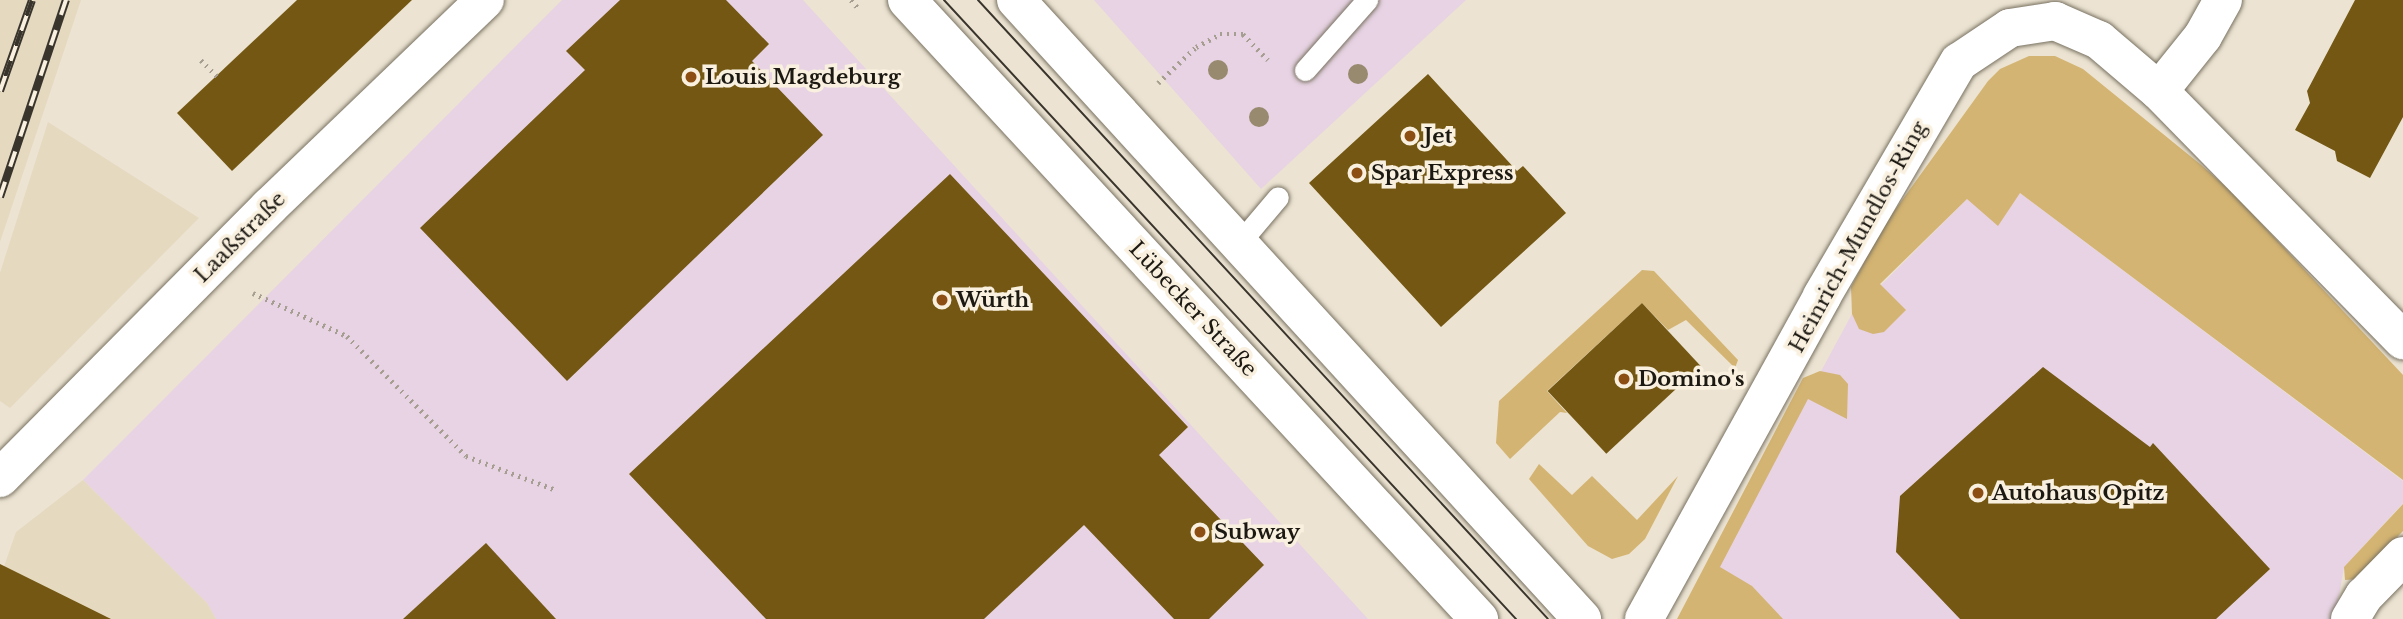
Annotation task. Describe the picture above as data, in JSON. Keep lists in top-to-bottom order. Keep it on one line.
{"streets":{"street":["Laaßstraße","Heinrich-Mundlos-Ring","Lübecker Straße"]},"places":["Louis Magdeburg","Jet","Spar Express","Würth","Domino's","Autohaus Opitz","Subway"]}
